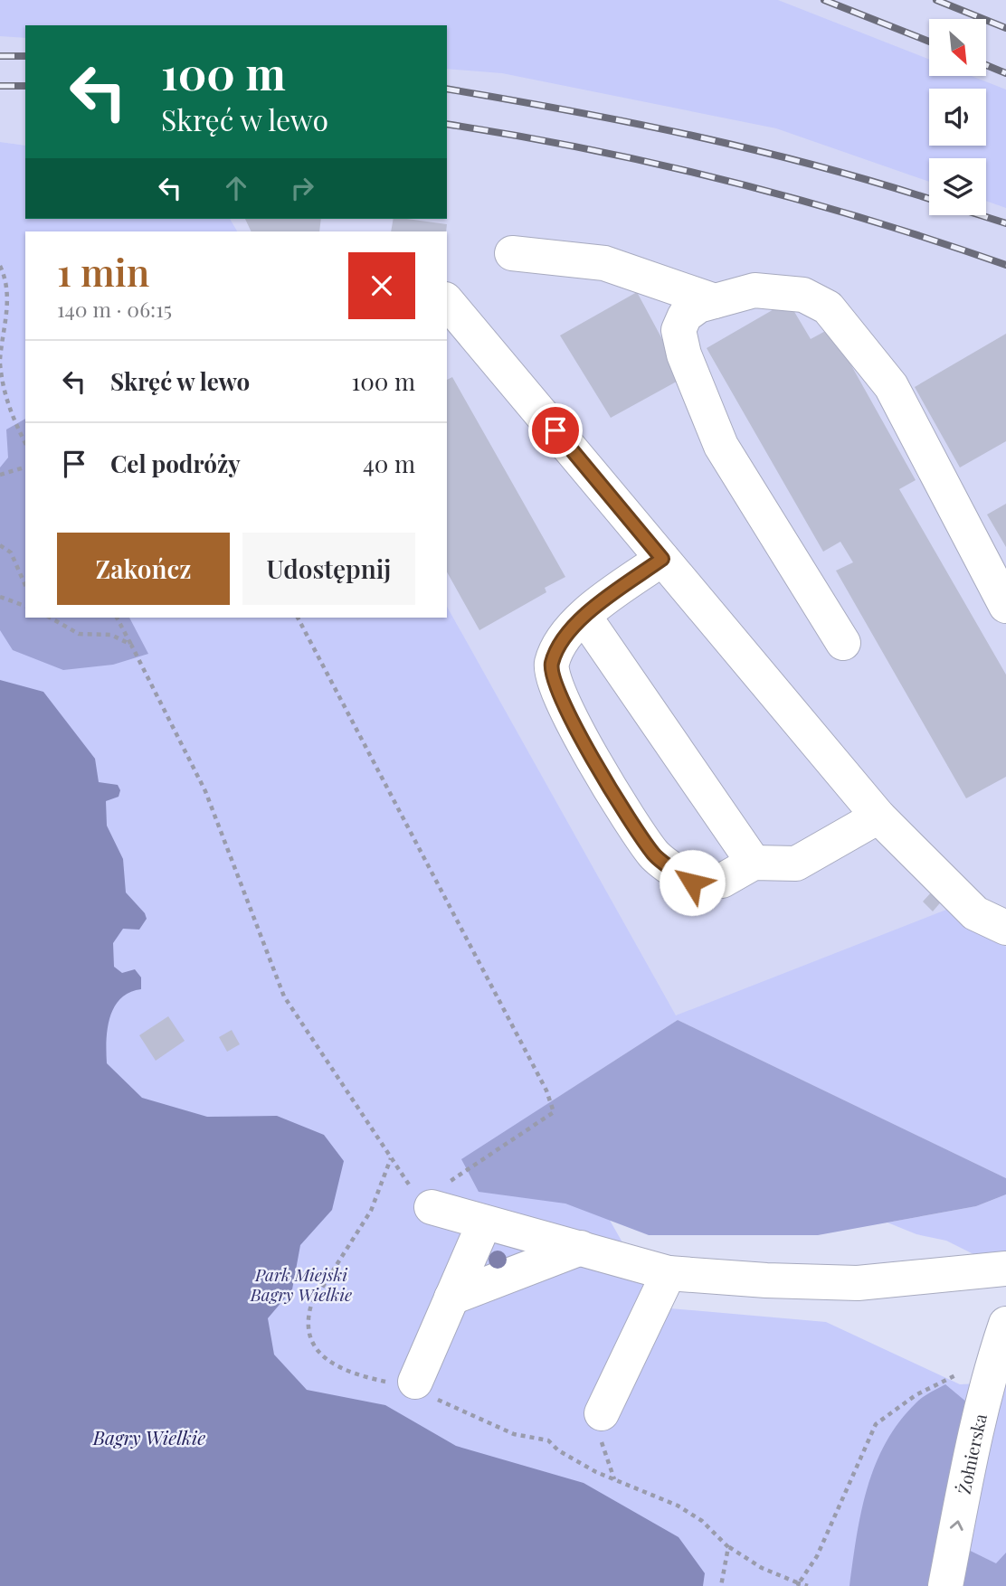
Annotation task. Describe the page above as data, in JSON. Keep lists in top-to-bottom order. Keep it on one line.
{"streets":{"street":["Żołnierska"]},"one_way":["Żołnierska"],"water":["Bagry Wielkie"],"parks":["Park Miejski Bagry Wielkie"],"north":"bottom right","page":{"turn":["100 m","Skręć w lewo"],"heading":["1 min","140 m · 06:15"],"list":[{"name":"Skręć w lewo","value":"100 m"},{"name":"Cel podróży","value":"40 m"}],"buttons":["Zakończ","Udostępnij"]}}
